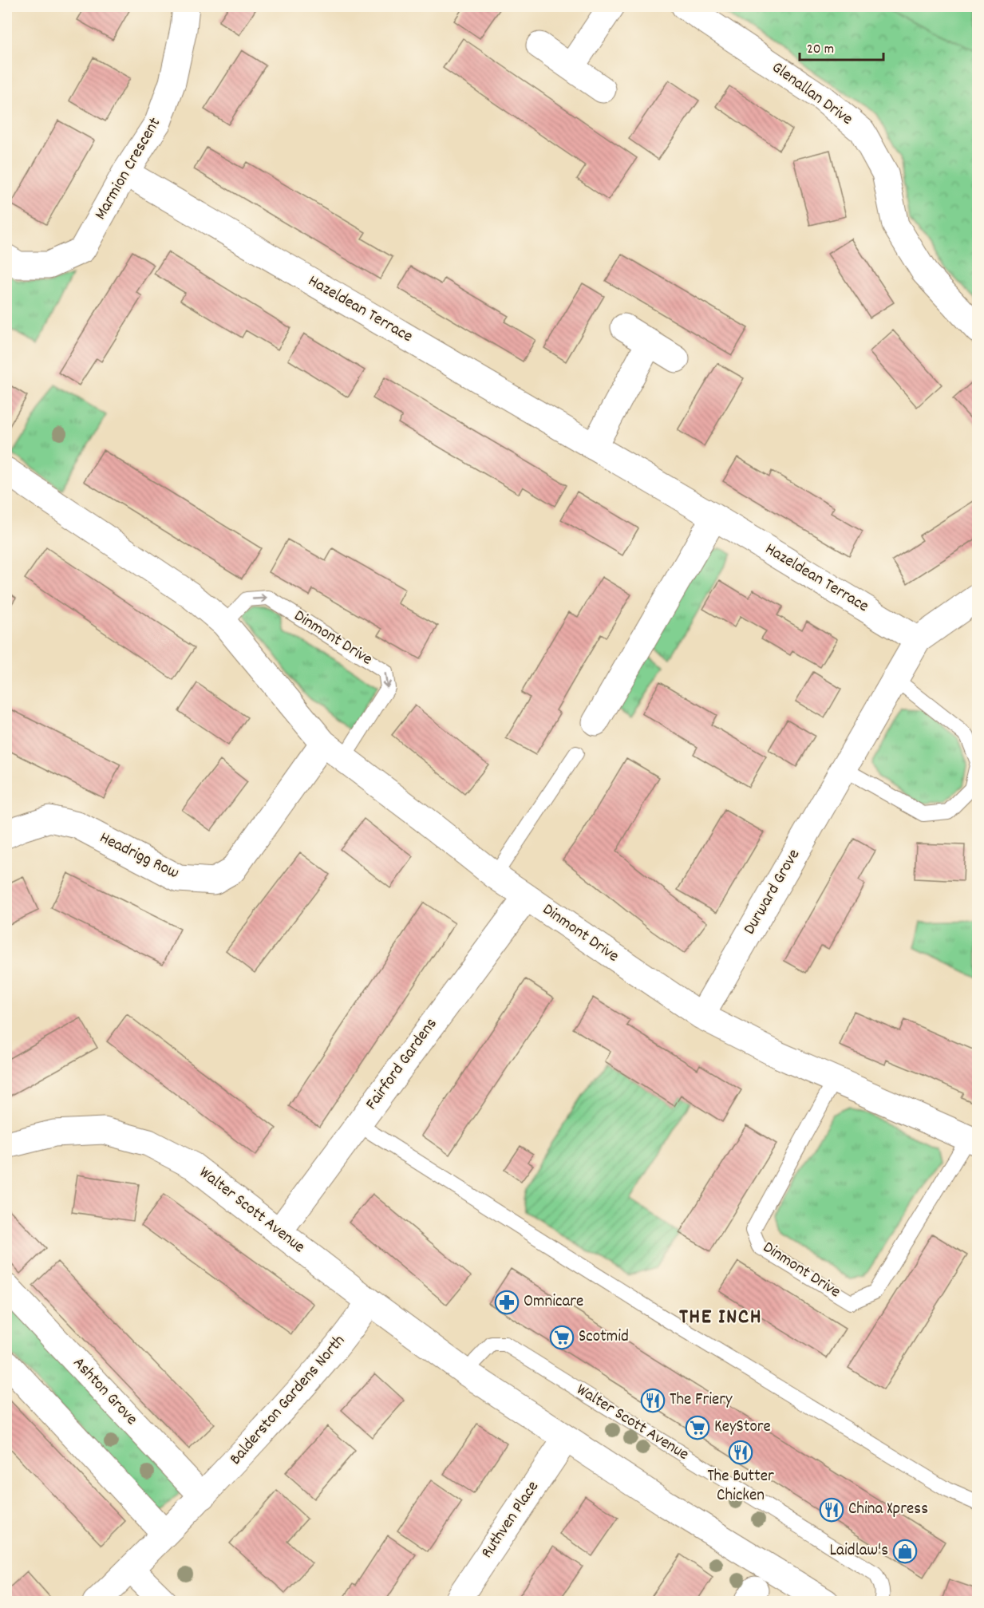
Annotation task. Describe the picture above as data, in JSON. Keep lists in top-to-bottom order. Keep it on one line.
{"streets":{"street":["Glenallan Drive","Marmion Crescent","Hazeldean Terrace","Dinmont Drive","Headrigg Row","Durward Grove","Fairford Gardens","Walter Scott Avenue","Ashton Grove","Balderston Gardens North","Ruthven Place"]},"crossings":[["Marmion Crescent","Hazeldean Terrace"],["Hazeldean Terrace","Durward Grove"],["Dinmont Drive","Headrigg Row"],["Dinmont Drive","Durward Grove"],["Dinmont Drive","Fairford Gardens"],["Fairford Gardens","Walter Scott Avenue"],["Walter Scott Avenue","Balderston Gardens North"],["Walter Scott Avenue","Ruthven Place"],["Ashton Grove","Balderston Gardens North"]],"districts":["THE INCH"],"places":{"pharmacy":["Omnicare"],"supermarket":["Scotmid","KeyStore"],"restaurant":["The Friery","The Butter Chicken","China Xpress"],"shop":["Laidlaw's"]},"scale_bar":"20 m"}
